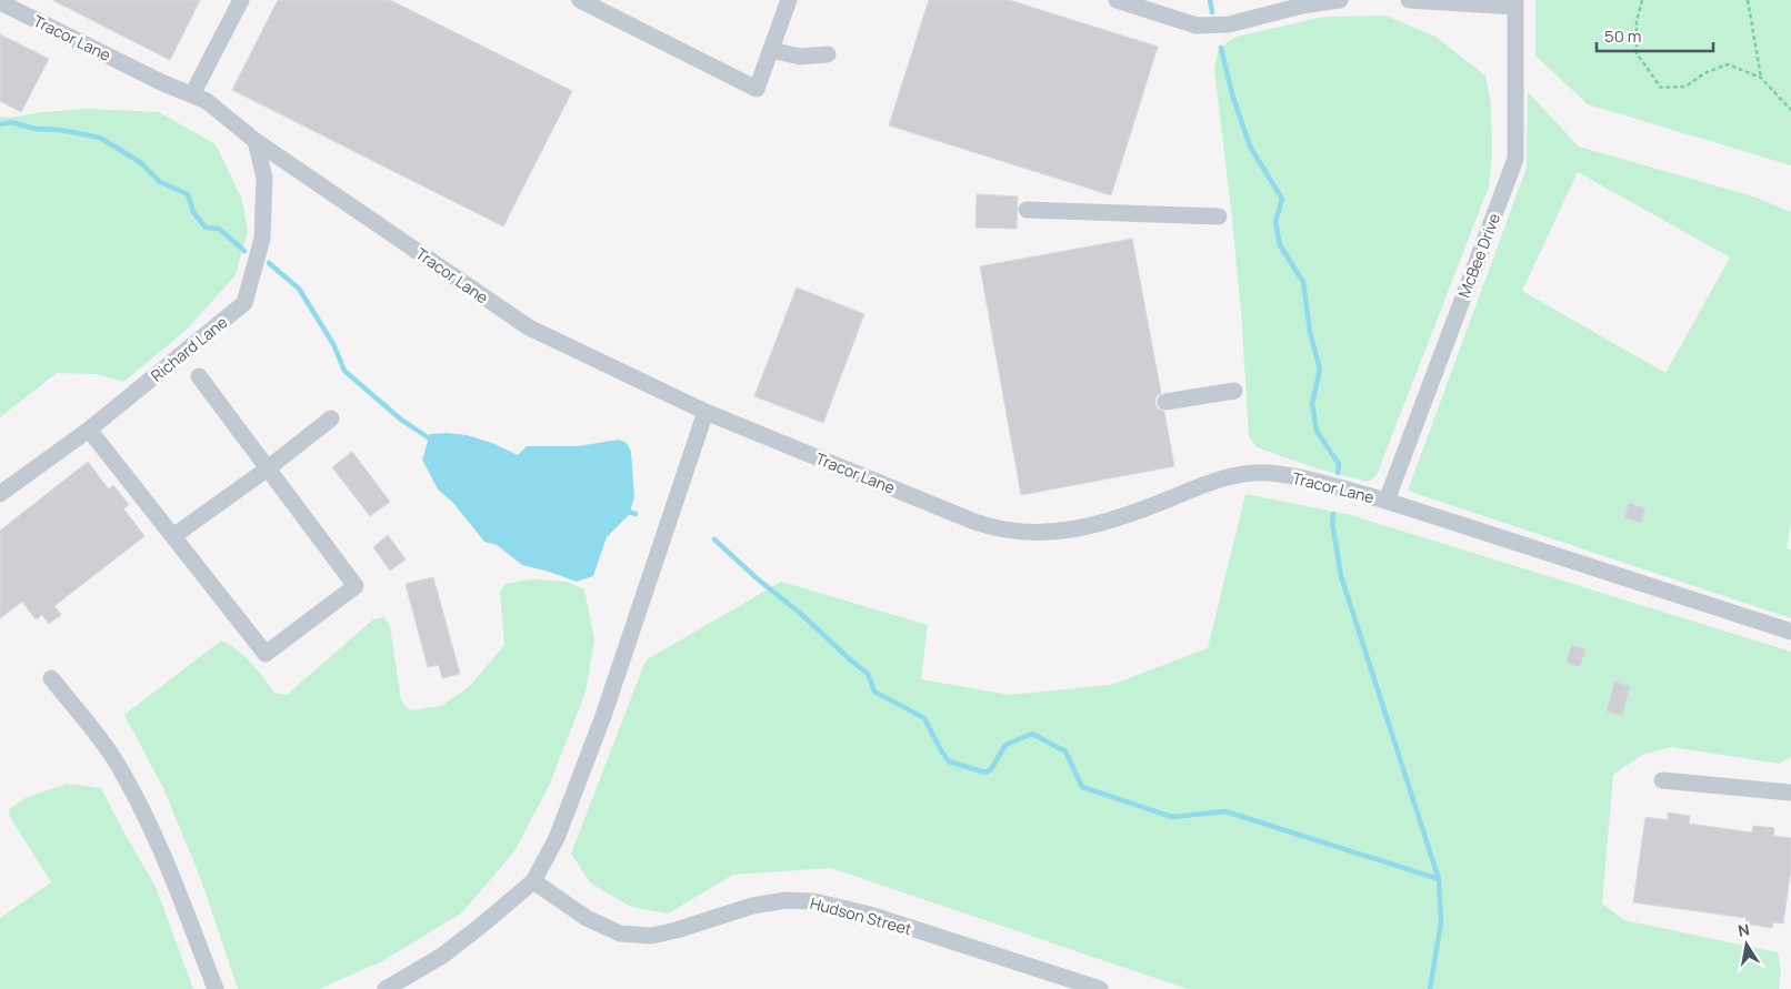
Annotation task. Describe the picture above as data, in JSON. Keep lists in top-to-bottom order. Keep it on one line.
{"streets":{"street":["Tracor Lane","McBee Drive","Richard Lane","Hudson Street"]},"crossings":[["Tracor Lane","McBee Drive"],["Tracor Lane","Richard Lane"]],"scale_bar":"50 m","north":"top"}
